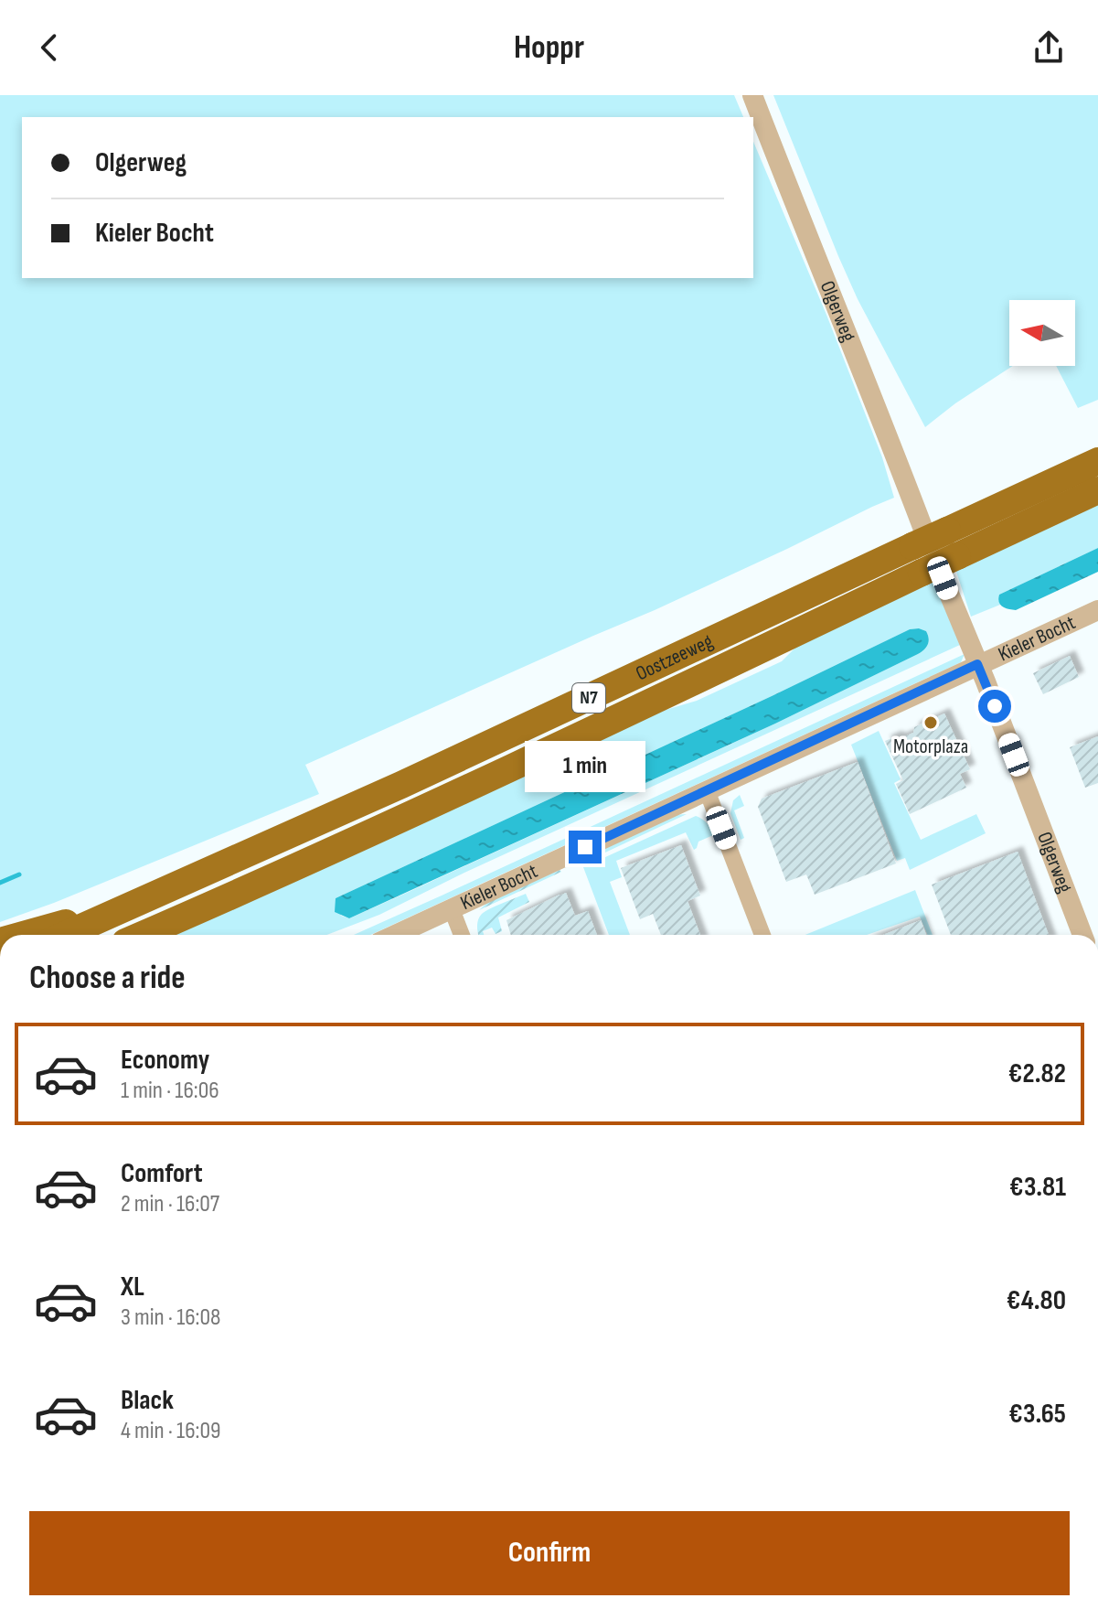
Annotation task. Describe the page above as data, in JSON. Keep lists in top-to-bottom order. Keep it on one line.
{"streets":{"highway":["Oostzeeweg","N7"],"street":["Olgerweg","Kieler Bocht"]},"crossings":[["Olgerweg","Kieler Bocht"],["Olgerweg","Oostzeeweg"],["Oostzeeweg","N7"]],"places":["Motorplaza"],"north":"left","page":{"header":"Hoppr","banner":["Olgerweg","Kieler Bocht"],"bubble":"1 min","heading":"Choose a ride","list":[{"name":"Economy","note":"1 min · 16:06","value":"€2.82"},{"name":"Comfort","note":"2 min · 16:07","value":"€3.81"},{"name":"XL","note":"3 min · 16:08","value":"€4.80"},{"name":"Black","note":"4 min · 16:09","value":"€3.65"}],"buttons":"Confirm"}}
